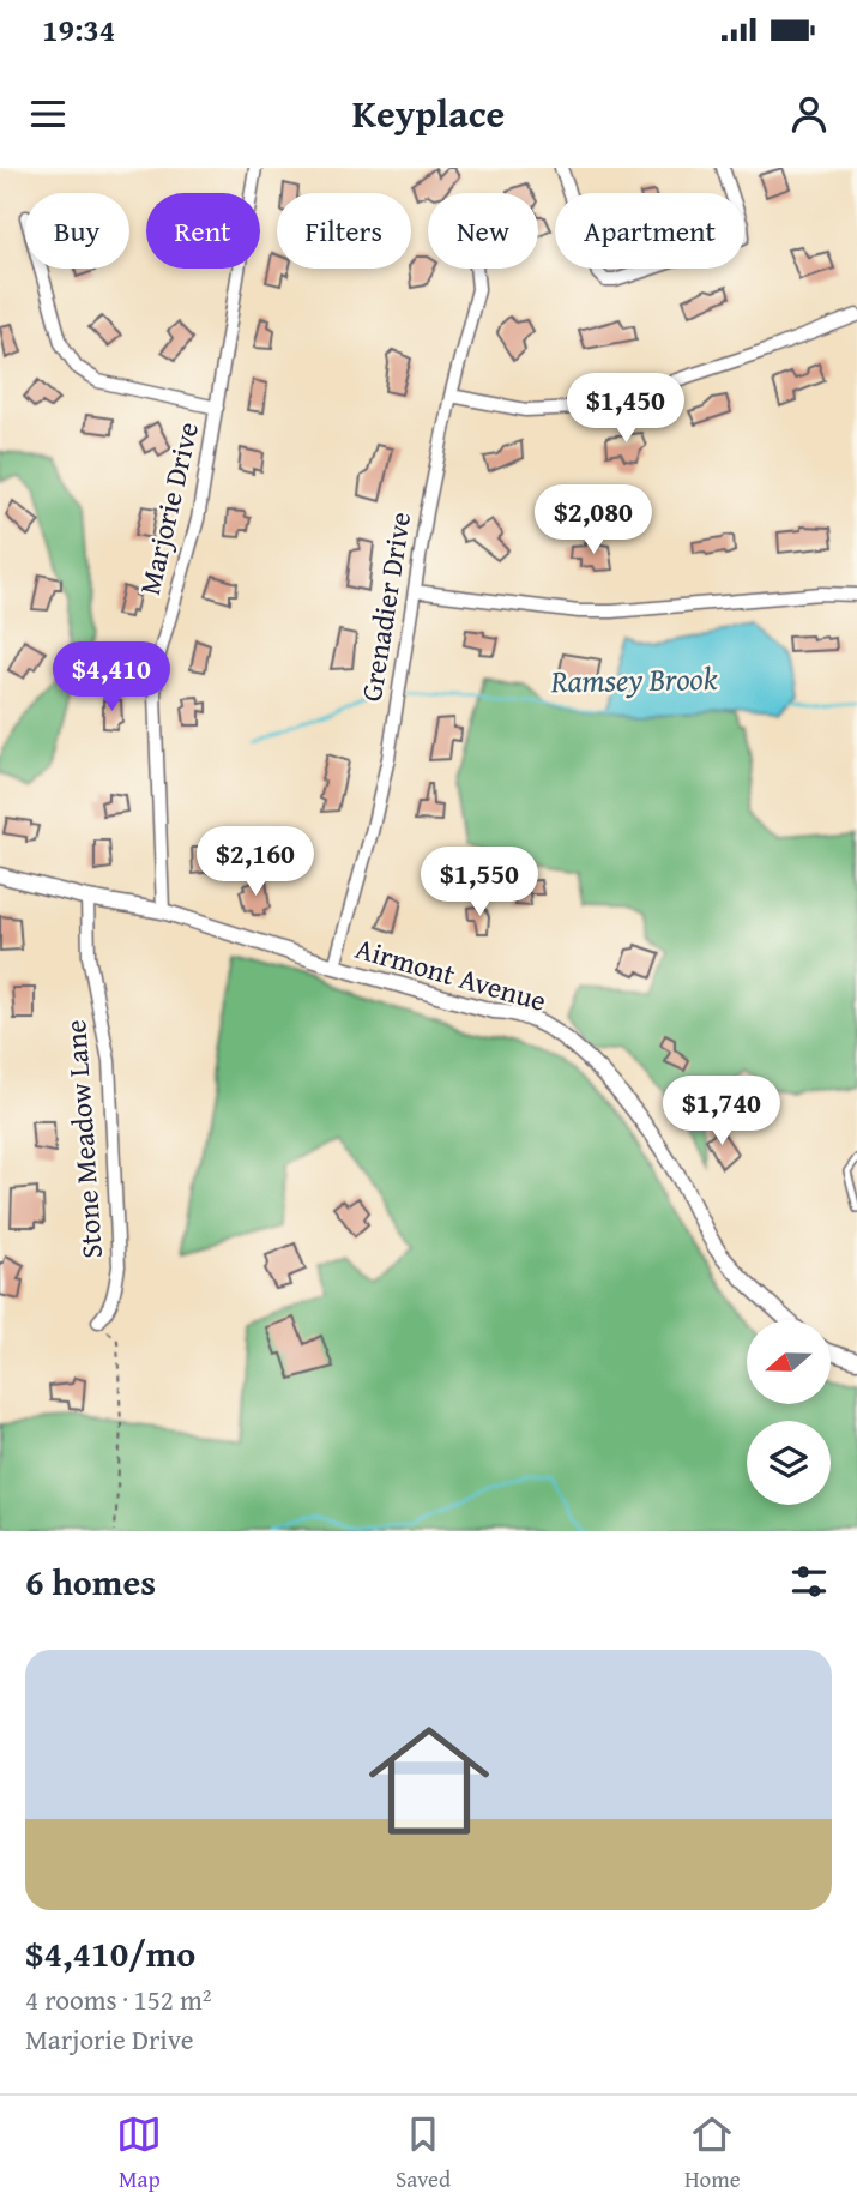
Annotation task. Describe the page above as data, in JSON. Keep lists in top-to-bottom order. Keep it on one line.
{"streets":{"street":["Marjorie Drive","Grenadier Drive","Airmont Avenue","Stone Meadow Lane"]},"crossings":[["Marjorie Drive","Airmont Avenue"],["Grenadier Drive","Airmont Avenue"],["Airmont Avenue","Stone Meadow Lane"]],"water":["Ramsey Brook"],"north":"left","page":{"status":"19:34","header":"Keyplace","chip":["Buy","Rent","Filters","New","Apartment"],"price":["$1,450","$2,080","$4,410","$2,160","$1,550","$1,740"],"heading":"6 homes","list":[{"name":"$4,410/mo","note":"4 rooms · 152 m² · Marjorie Drive"}],"tabs":["Map","Saved","Home"]}}
